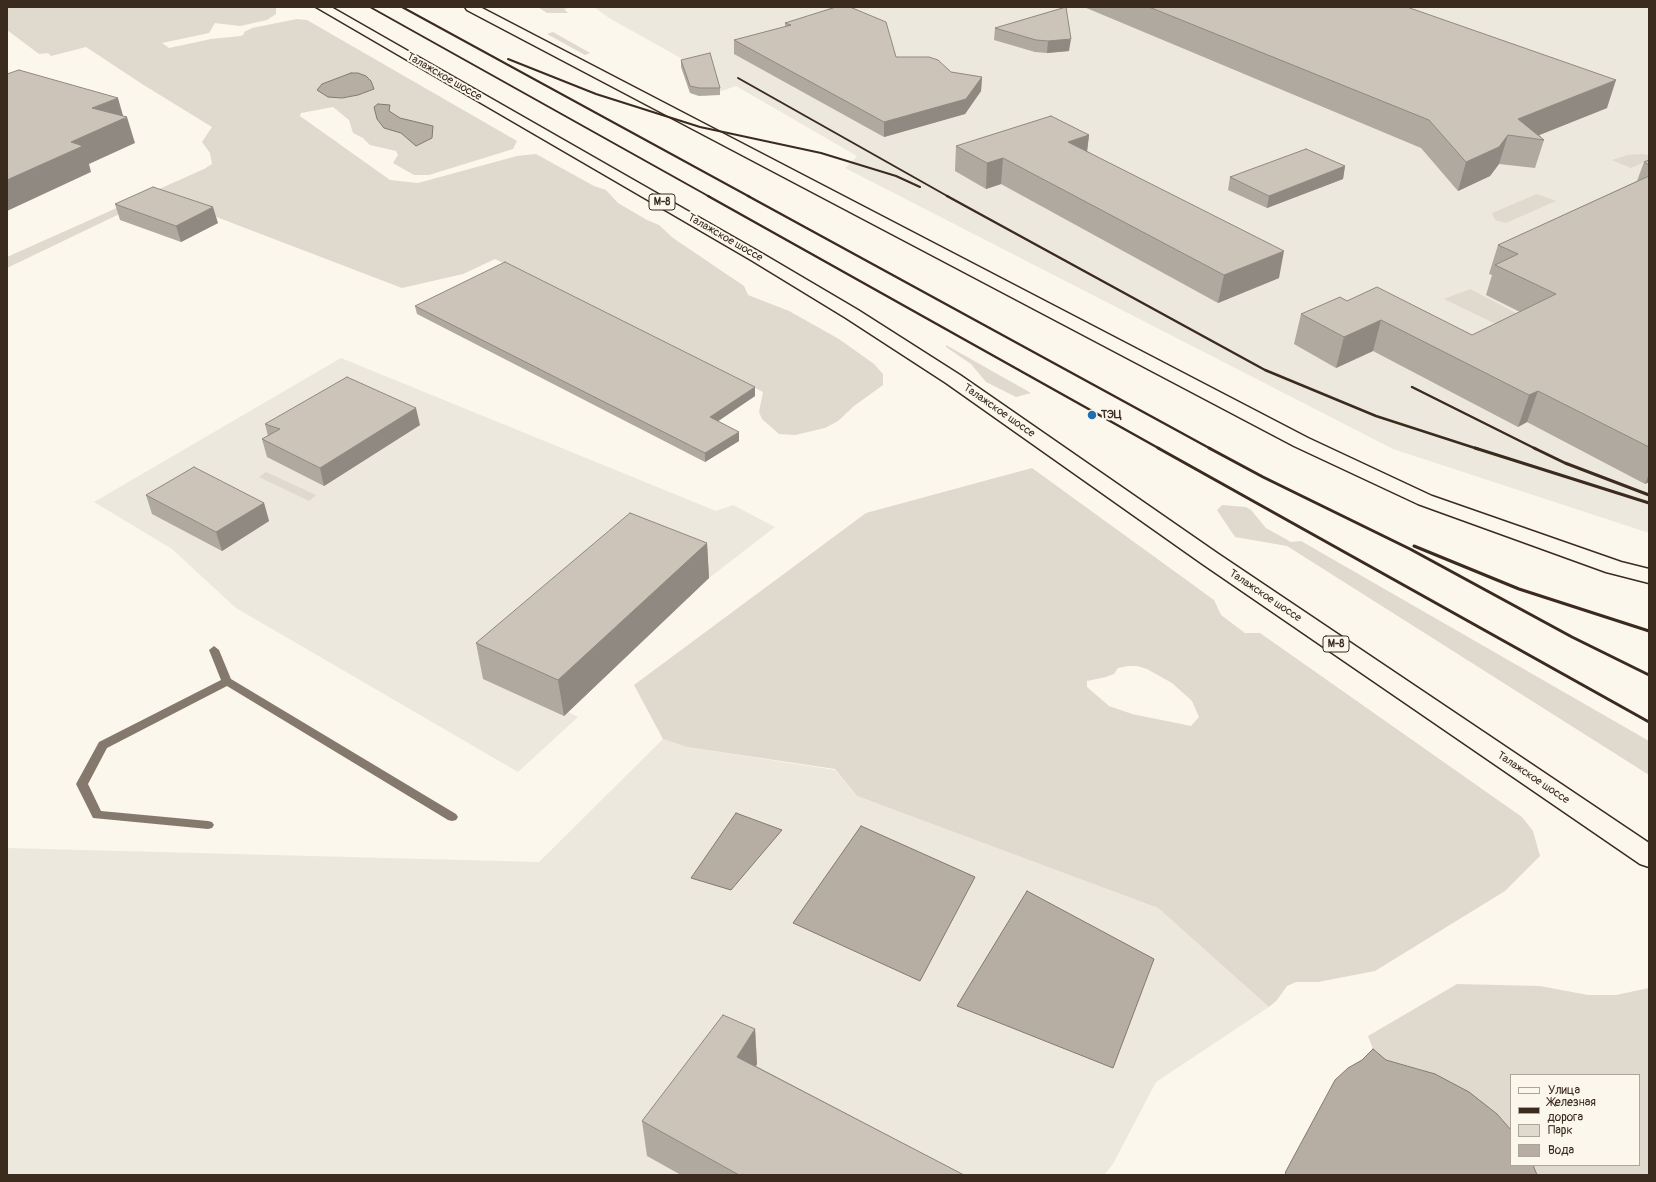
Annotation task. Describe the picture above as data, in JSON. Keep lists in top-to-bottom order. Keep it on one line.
{"streets":{"main road":["Талажское шоссе","М-8"]},"places":["ТЭЦ"],"legend":["Улица","Железная дорога","Парк","Вода"]}
